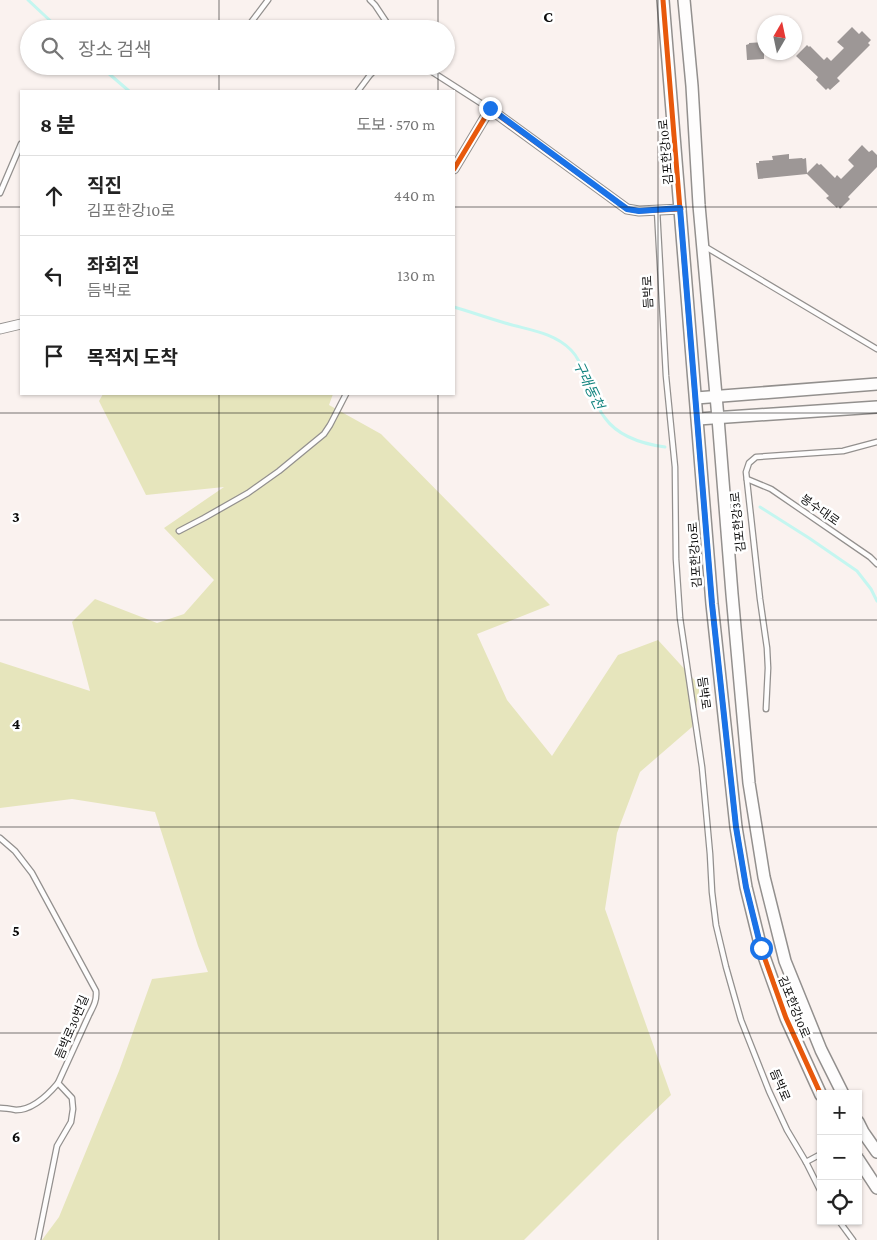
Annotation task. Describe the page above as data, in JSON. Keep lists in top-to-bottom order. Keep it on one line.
{"streets":{"street":["김포한강10로"],"lane":["듬박로","봉수대로","김포한강3로","듬박로30번길"]},"crossings":[["봉수대로","김포한강3로"]],"water":["구래동천"],"north":"top","page":{"search":"장소 검색","heading":["8 분","도보 · 570 m"],"list":[["직진","김포한강10로","440 m"],["좌회전","듬박로","130 m"],"목적지 도착"],"map_buttons":["+","−"]},"grid":{"columns":["C"],"rows":["3","4","5","6"]}}
